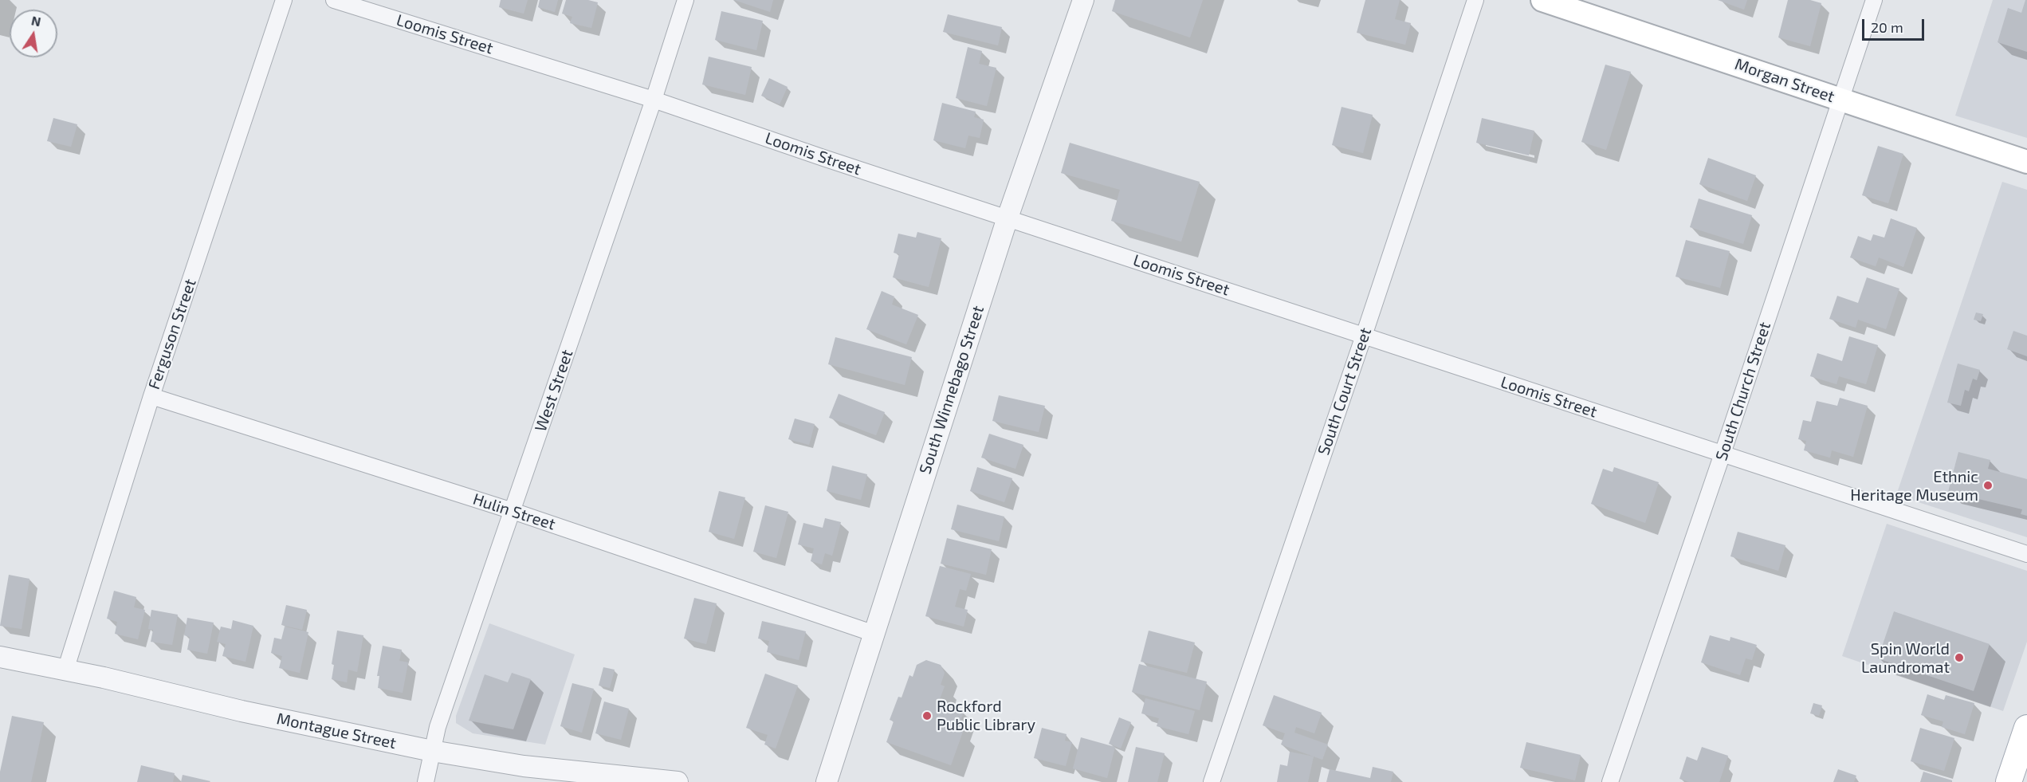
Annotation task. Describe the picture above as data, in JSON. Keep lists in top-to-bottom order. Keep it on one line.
{"streets":{"main road":["Morgan Street"],"street":["Loomis Street","Ferguson Street","South Winnebago Street","West Street","South Court Street","South Church Street","Hulin Street","Montague Street"]},"crossings":[["Loomis Street","South Winnebago Street"],["Loomis Street","West Street"],["Loomis Street","South Court Street"],["Loomis Street","South Church Street"],["Morgan Street","South Church Street"],["Ferguson Street","Hulin Street"],["Ferguson Street","Montague Street"],["South Winnebago Street","Hulin Street"],["West Street","Hulin Street"],["West Street","Montague Street"]],"places":["Ethnic Heritage Museum","Spin World Laundromat","Rockford Public Library"],"scale_bar":"20 m","north":"top"}
